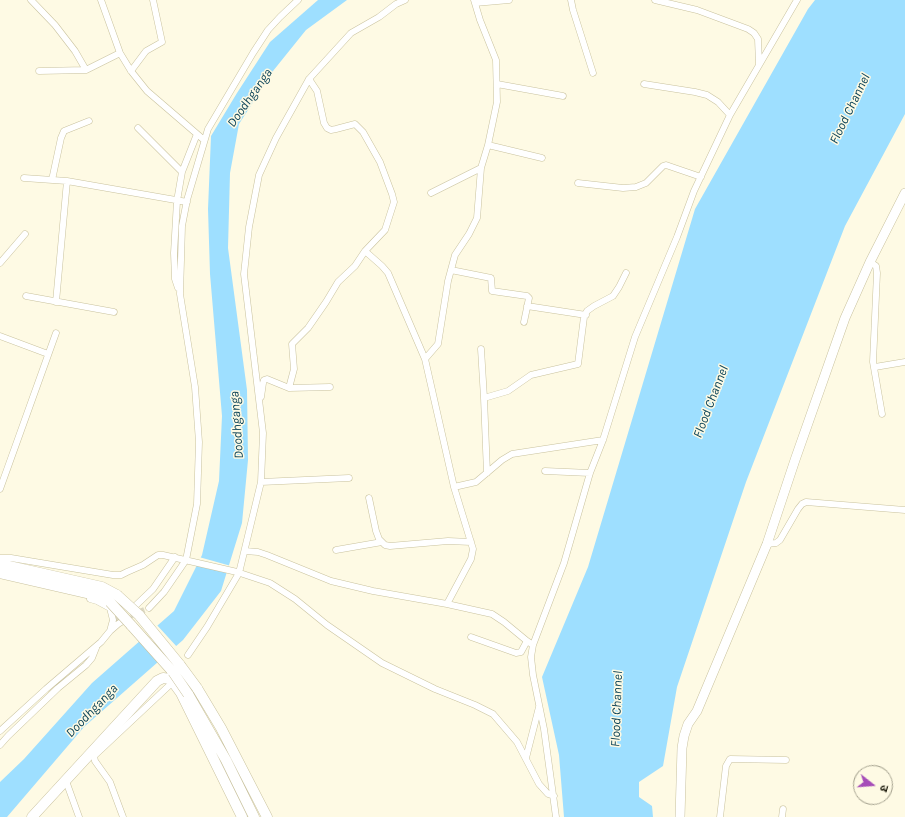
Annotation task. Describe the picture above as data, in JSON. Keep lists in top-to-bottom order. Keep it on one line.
{"water":["Doodhganga","Flood Channel"],"north":"right"}
